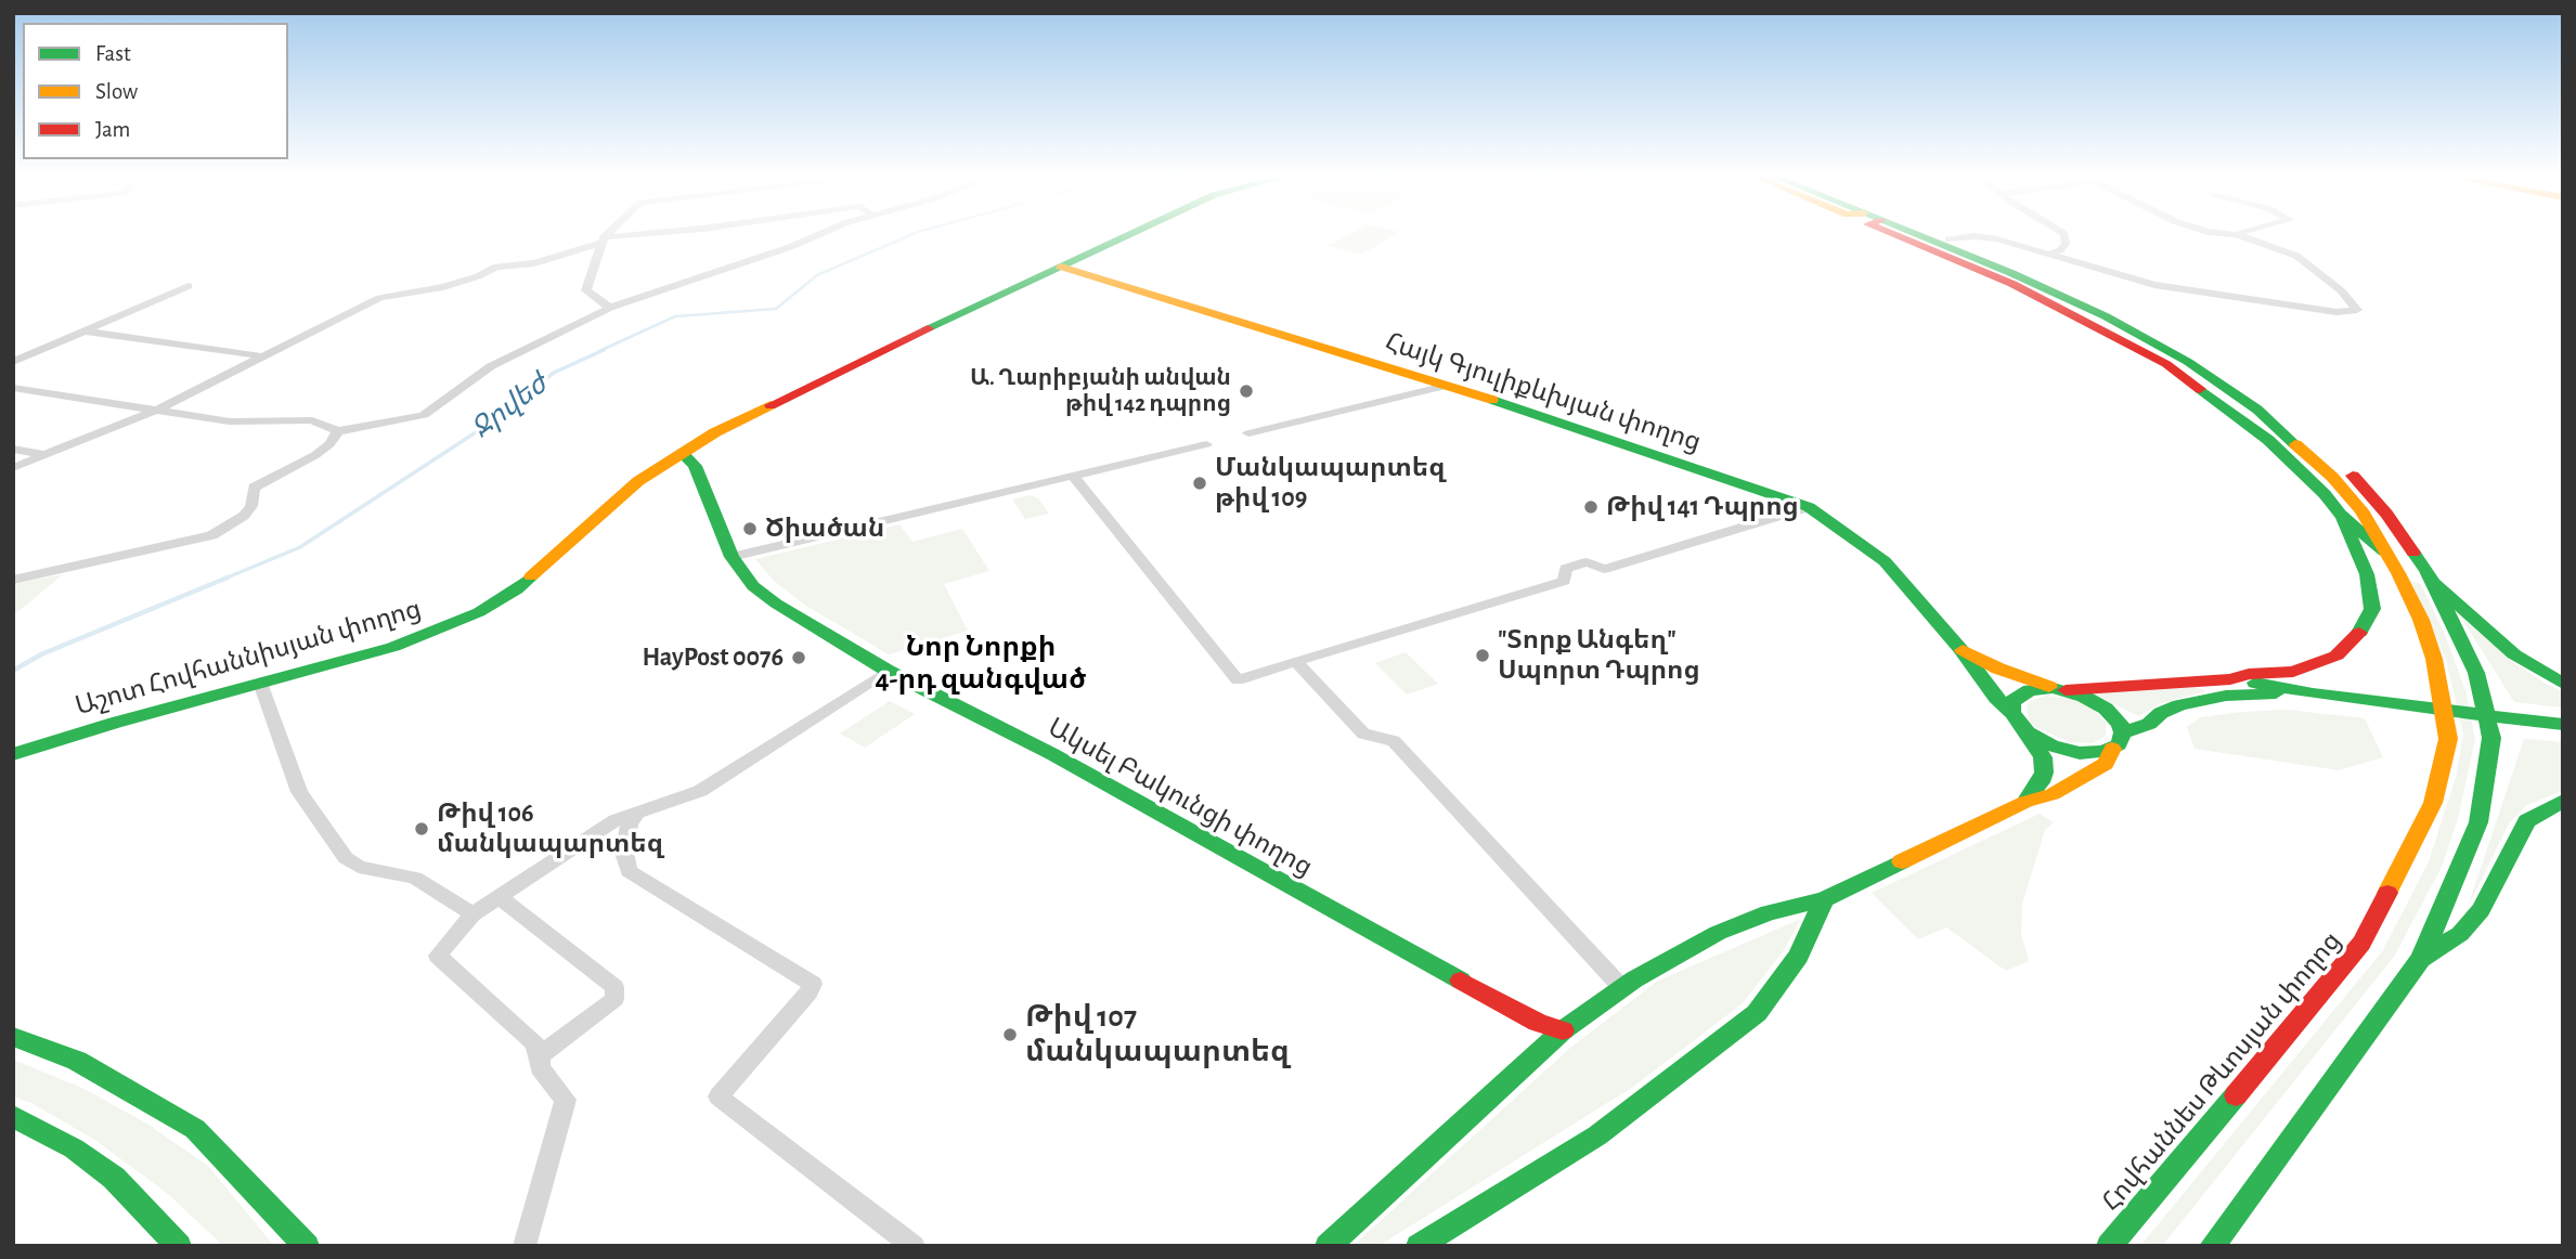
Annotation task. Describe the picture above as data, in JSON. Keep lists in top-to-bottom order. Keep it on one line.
{"streets":{"main road":["Հայկ Գյուլիքևխյան փողոց","Աշոտ Հովհաննիսյան փողոց","Ակսել Բակունցի փողոց","Հովհաննես Թևոսյան փողոց"]},"crossings":[["Հայկ Գյուլիքևխյան փողոց","Աշոտ Հովհաննիսյան փողոց"],["Աշոտ Հովհաննիսյան փողոց","Ակսել Բակունցի փողոց"]],"districts":["Նոր Նորքի 4-րդ զանգված"],"water":["Ջրվեժ"],"places":["Ա․ Ղարիբյանի անվան թիվ 142 դպրոց","Մանկապարտեզ թիվ 109","Թիվ 141 Դպրոց","Ծիածան","\"Տորք Անգեղ\" Սպորտ Դպրոց","HayPost 0076","Թիվ 106 մանկապարտեզ","Թիվ 107 մանկապարտեզ"],"legend":["Fast","Slow","Jam"]}
